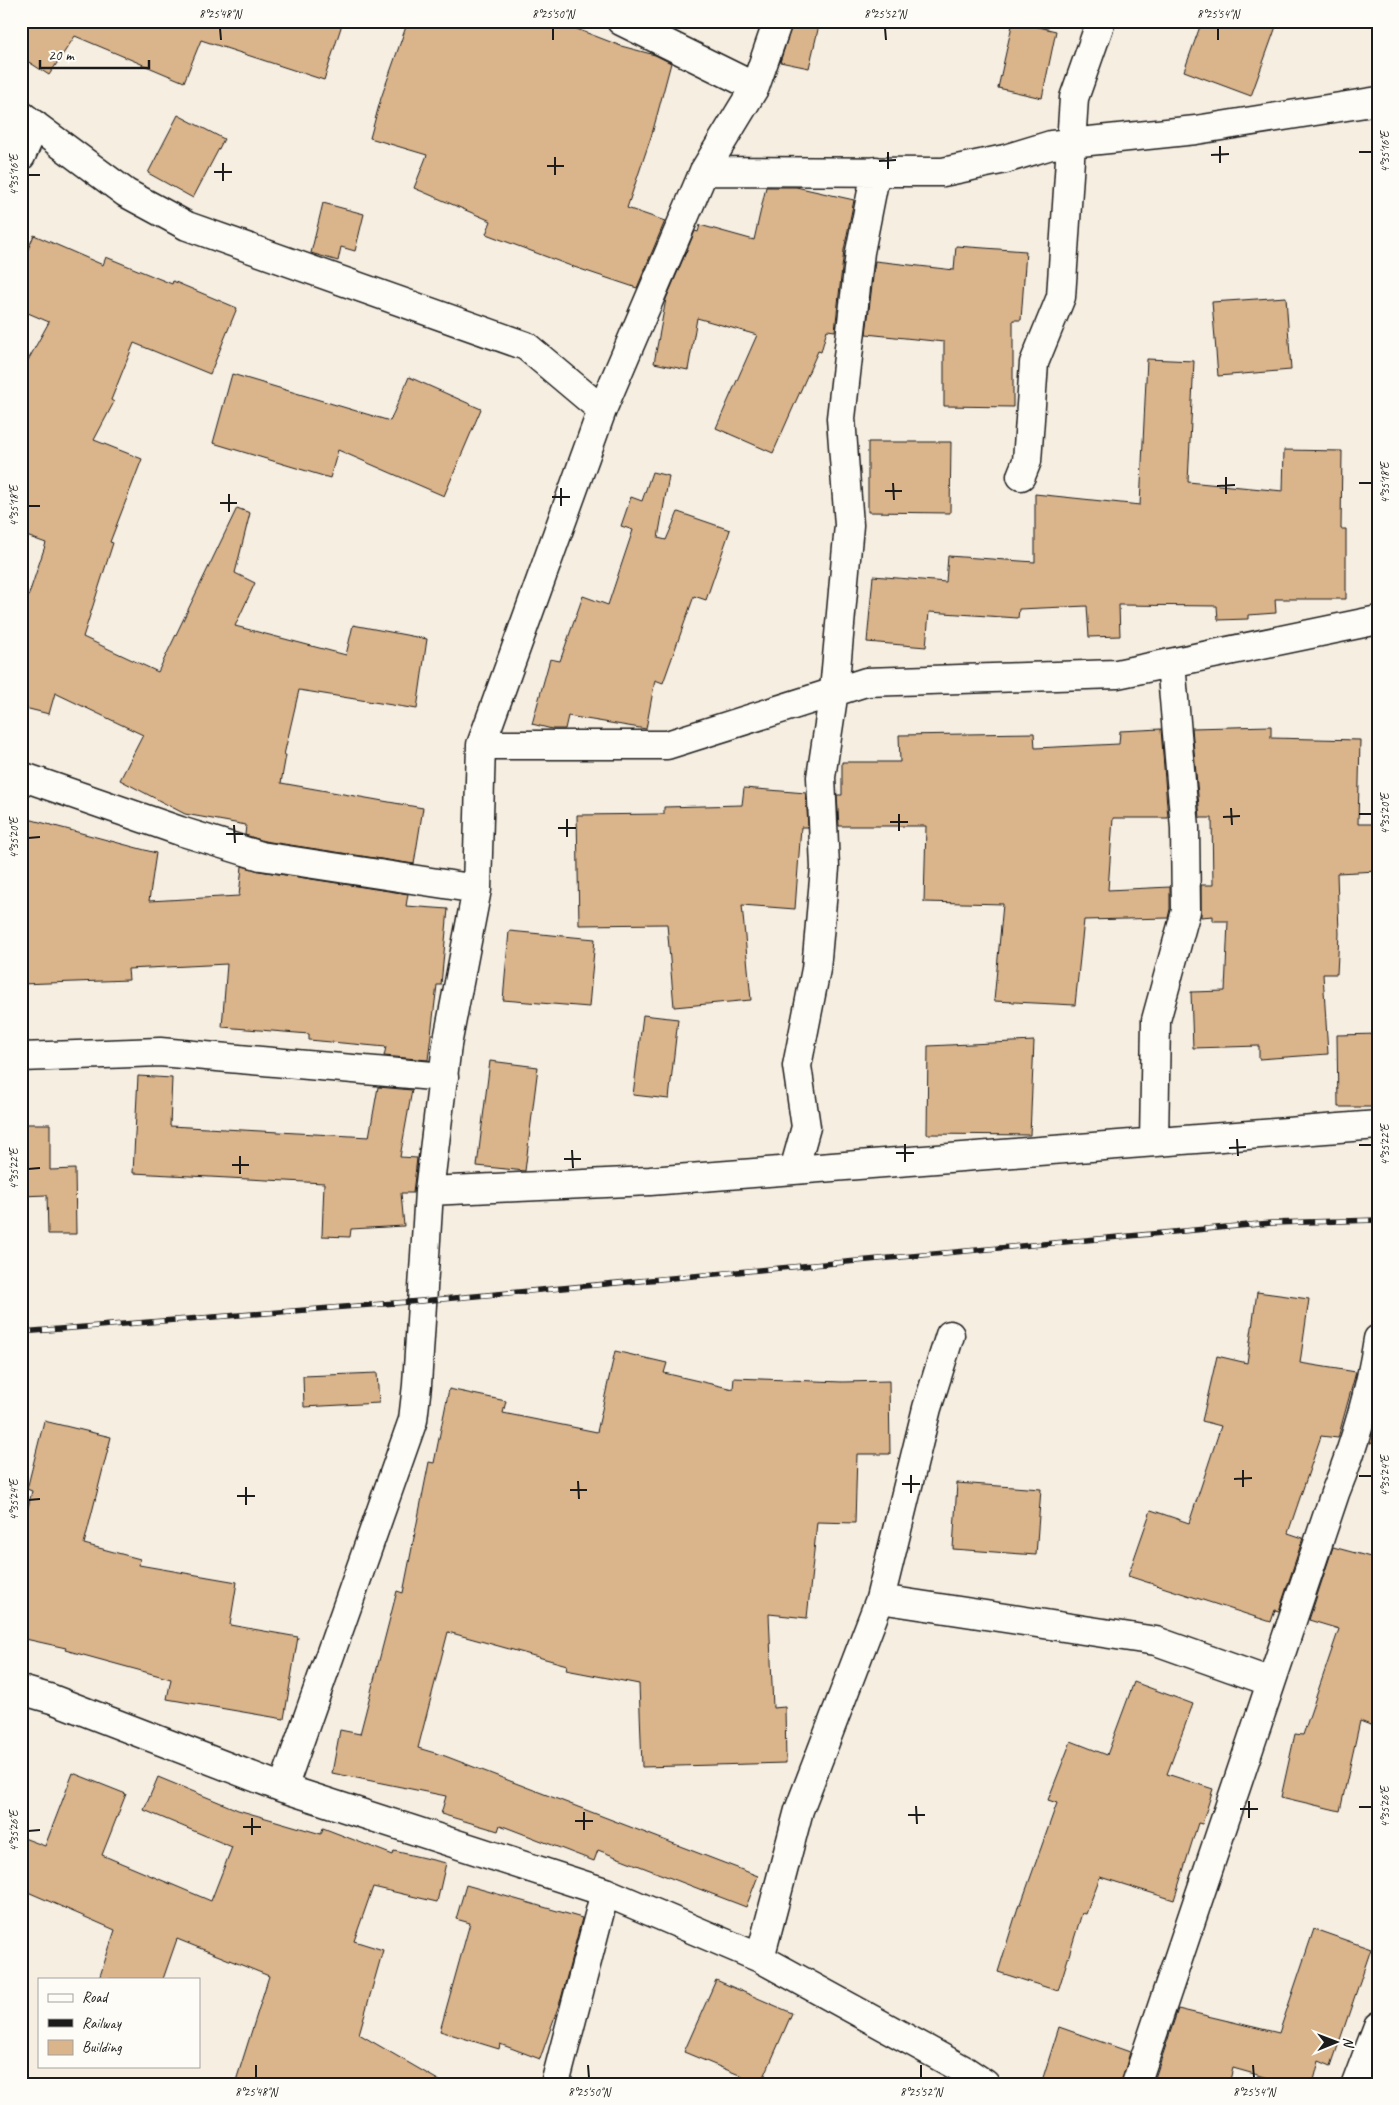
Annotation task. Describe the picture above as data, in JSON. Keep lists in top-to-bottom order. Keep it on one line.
{"legend":["Road","Railway","Building"],"scale_bar":"20 m","north":"right","coordinates":["8°25'48\"N","8°25'50\"N","8°25'52\"N","8°25'54\"N","4°35'16\"E","4°35'18\"E","4°35'20\"E","4°35'22\"E","4°35'24\"E","4°35'26\"E"]}
